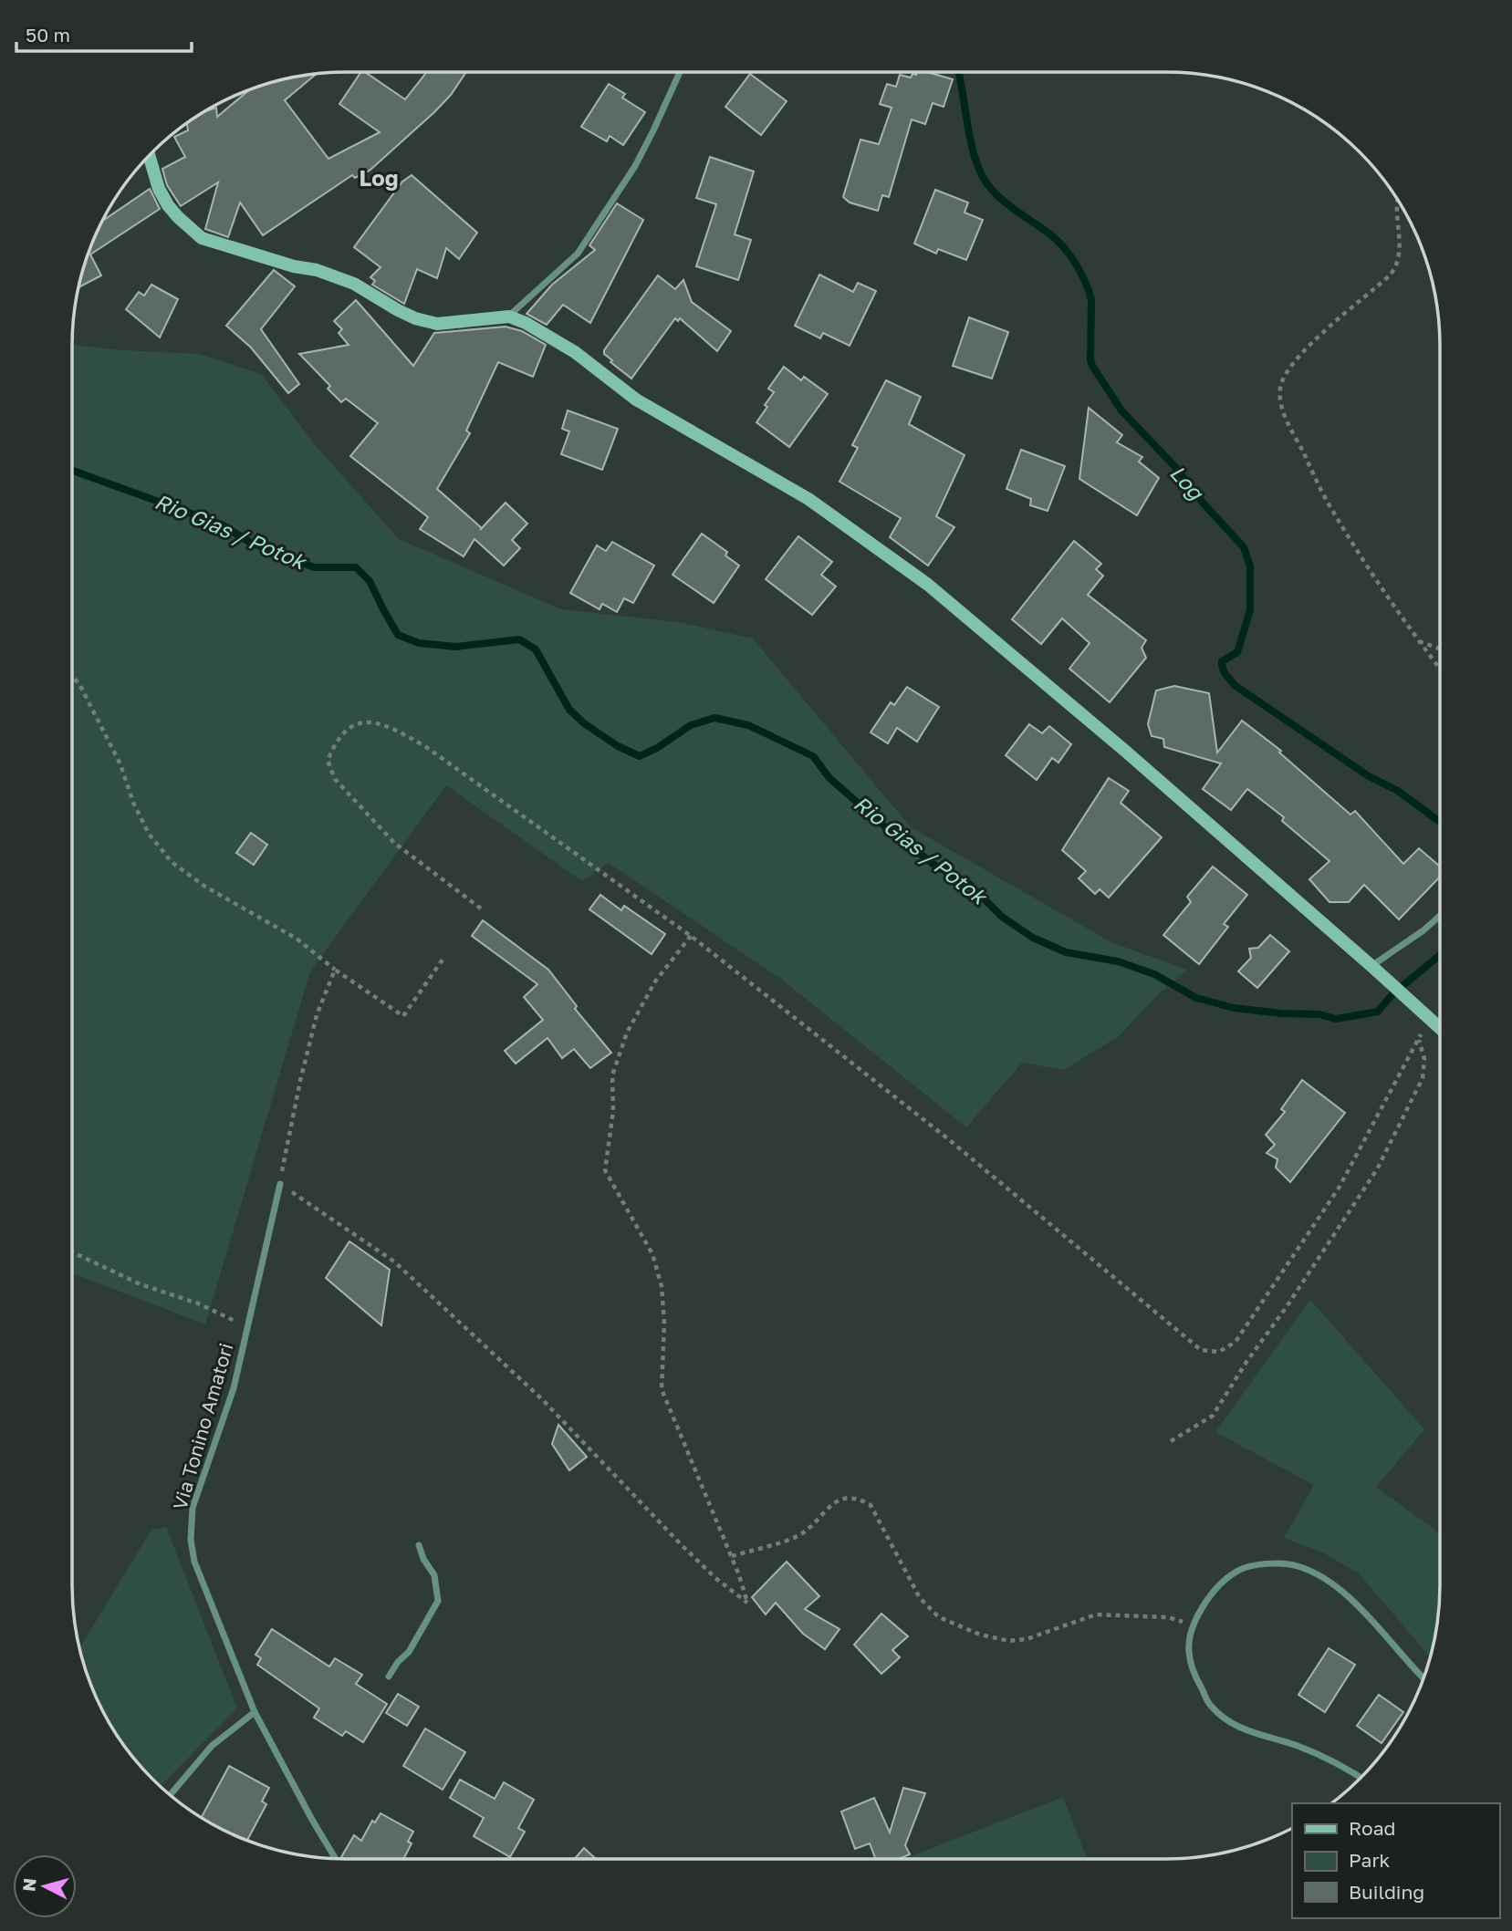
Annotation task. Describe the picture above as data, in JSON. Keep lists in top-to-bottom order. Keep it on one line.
{"streets":{"street":["Via Tonino Amatori"]},"districts":["Log"],"water":["Log","Rio Gias / Potok"],"legend":["Road","Park","Building"],"scale_bar":"50 m","north":"left"}
